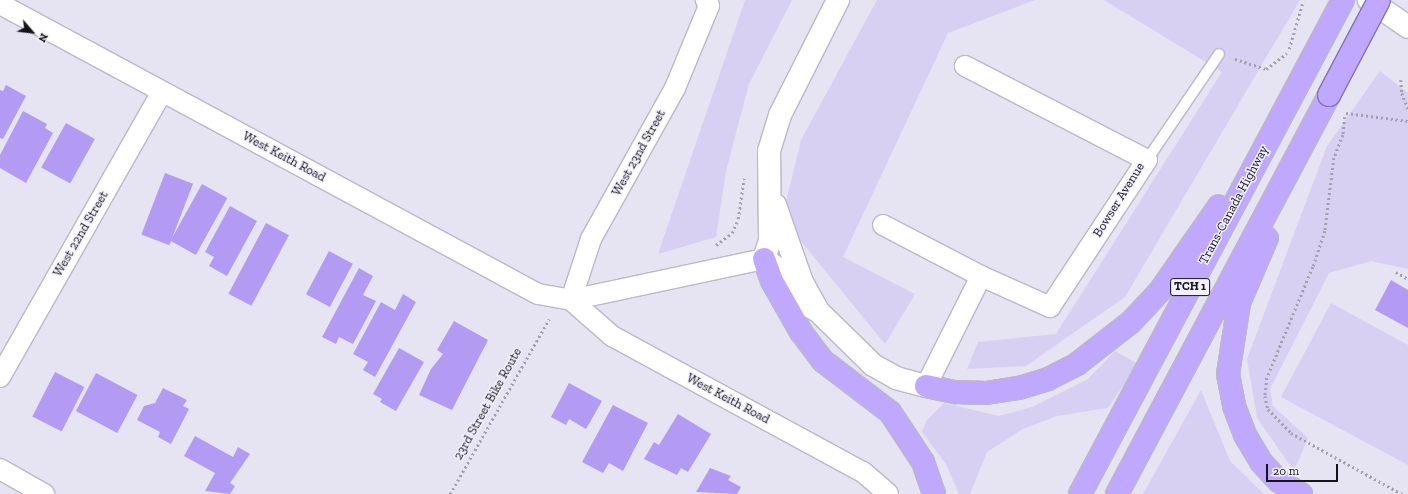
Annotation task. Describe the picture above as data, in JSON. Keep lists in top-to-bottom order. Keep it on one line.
{"streets":{"highway":["Trans-Canada Highway","TCH 1"],"street":["West 23nd Street","West Keith Road","Bowser Avenue","West 22nd Street"],"path":["23rd Street Bike Route"]},"crossings":[["West 23nd Street","West Keith Road"],["West Keith Road","West 22nd Street"]],"scale_bar":"20 m","north":"bottom right"}
